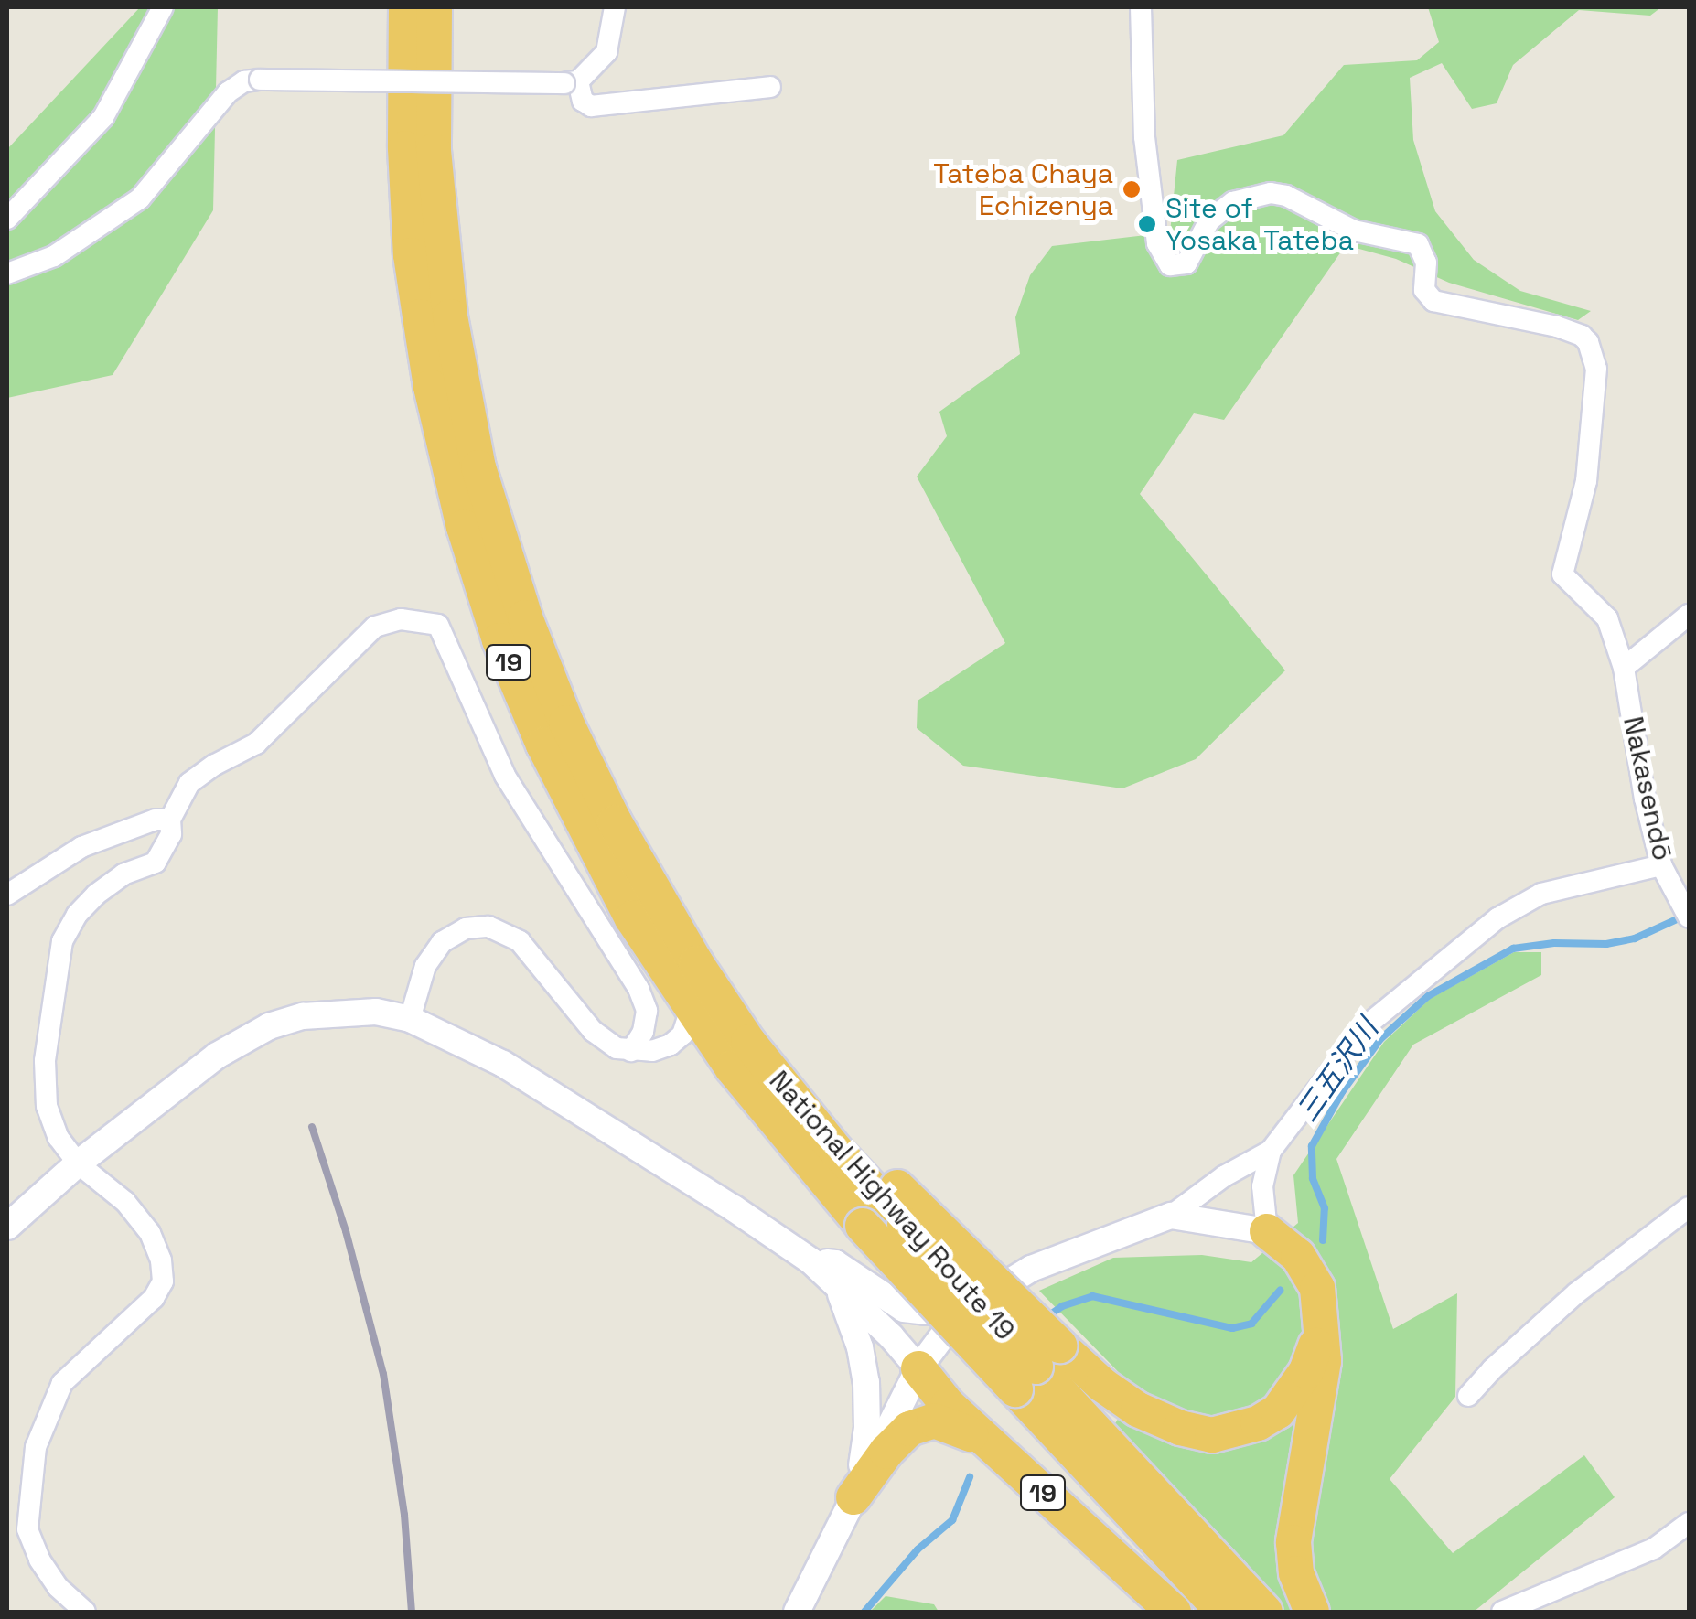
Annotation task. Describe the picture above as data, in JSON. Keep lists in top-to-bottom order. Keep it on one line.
{"streets":{"highway":["19","National Highway Route 19"],"street":["Nakasendō"]},"crossings":[["19","National Highway Route 19"]],"water":["三五沢川"],"places":["Tateba Chaya Echizenya","Site of Yosaka Tateba"]}
